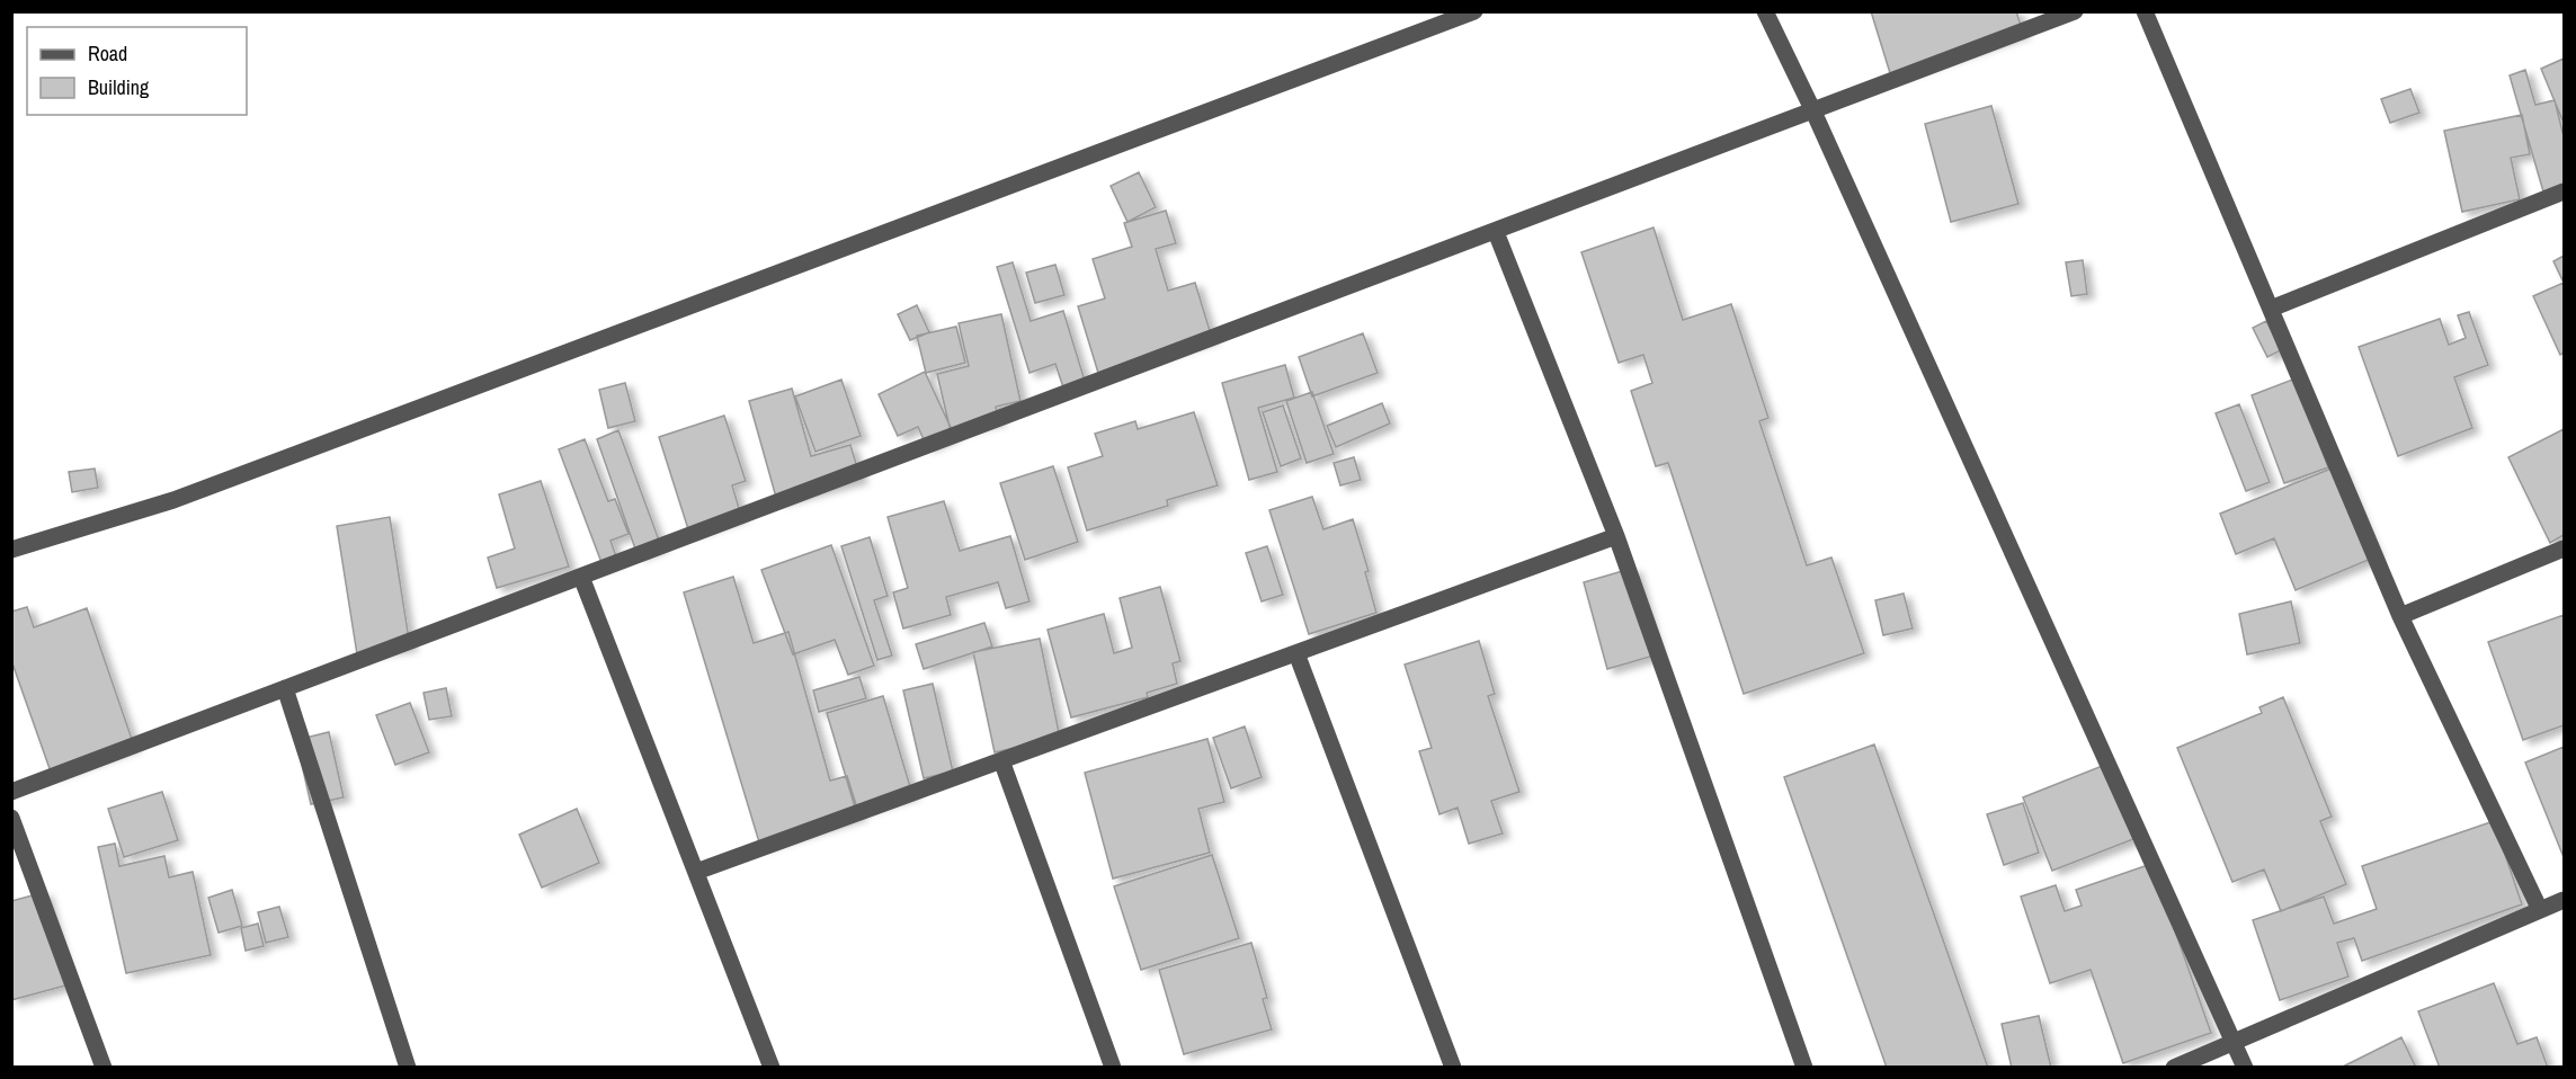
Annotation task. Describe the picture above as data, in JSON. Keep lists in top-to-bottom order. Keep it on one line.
{"legend":["Road","Building"]}
